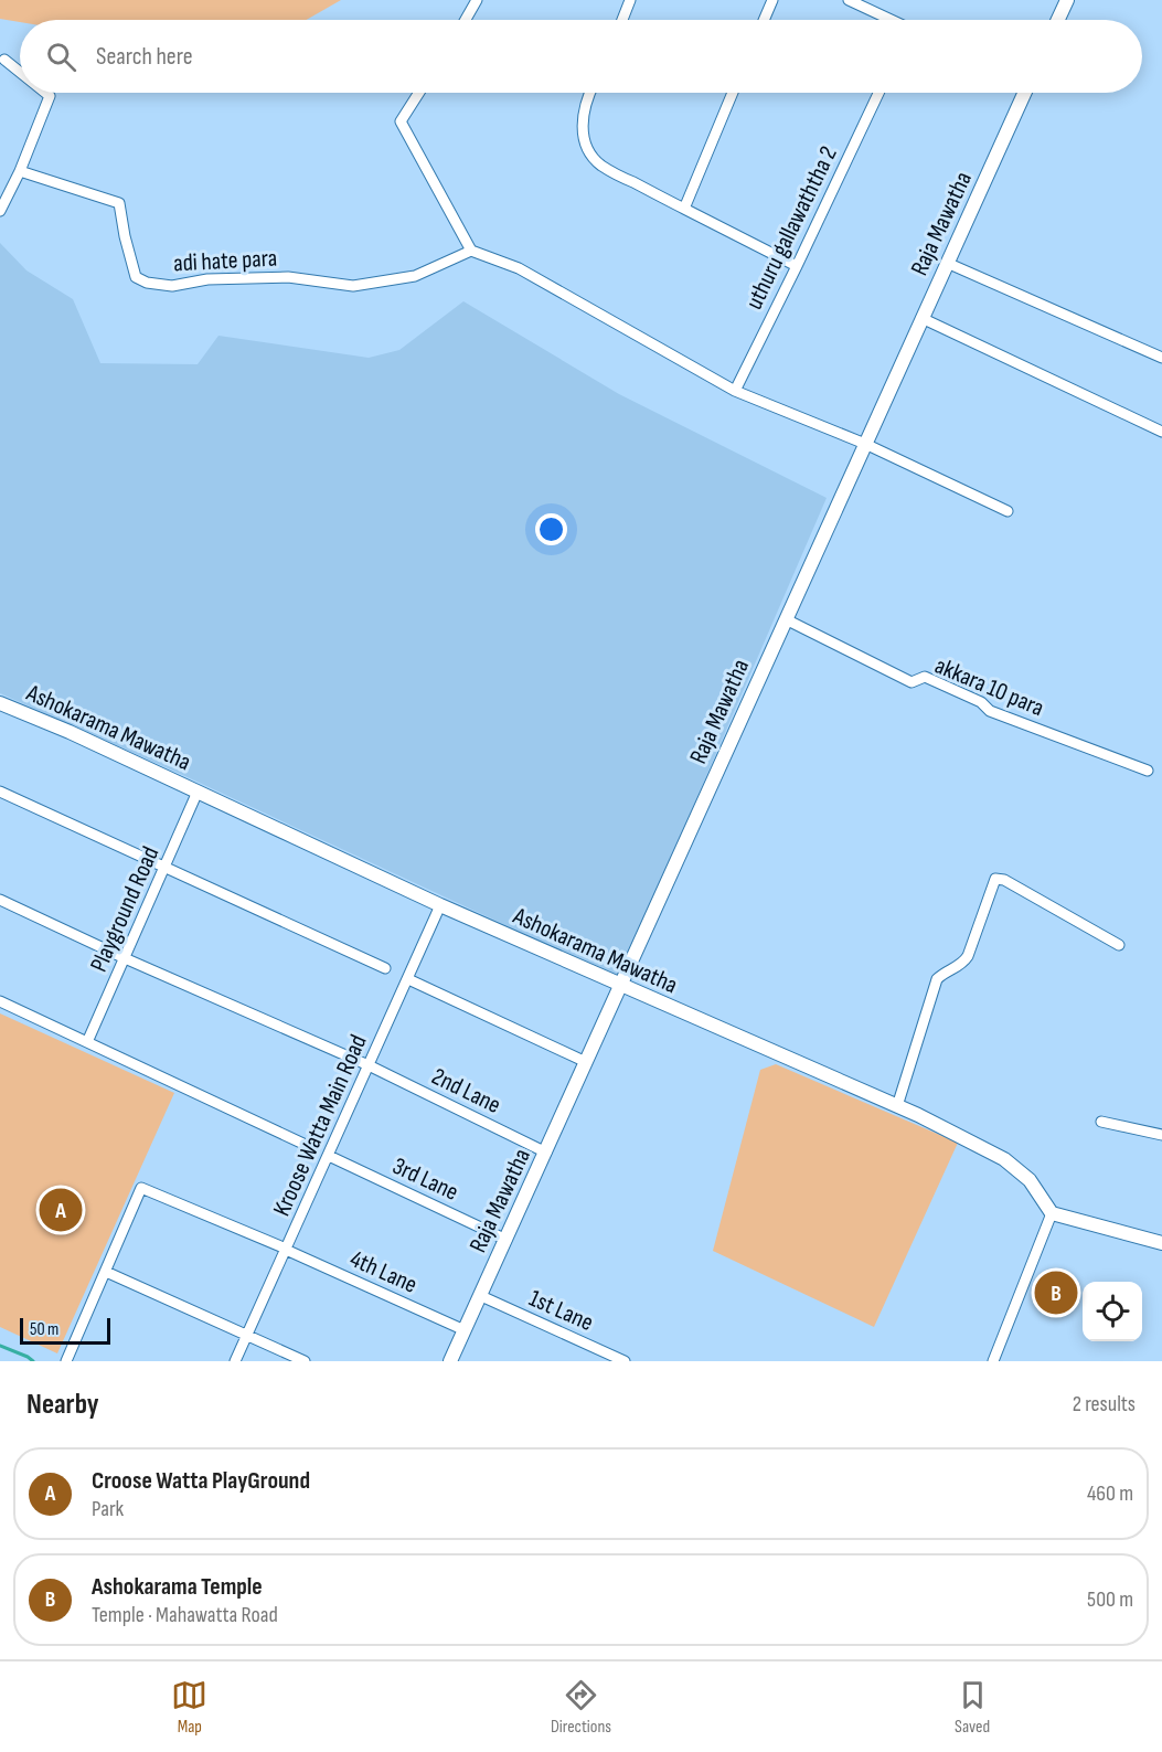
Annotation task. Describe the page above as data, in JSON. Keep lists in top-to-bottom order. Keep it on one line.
{"streets":{"street":["Raja Mawatha","uthuru gallawaththa 2","adi hate para","akkara 10 para","Ashokarama Mawatha","Playground Road","2nd Lane","Kroose Watta Main Road","3rd Lane","4th Lane","1st Lane"]},"crossings":[["Raja Mawatha","akkara 10 para"],["Raja Mawatha","Ashokarama Mawatha"],["Raja Mawatha","2nd Lane"],["Raja Mawatha","3rd Lane"],["Raja Mawatha","4th Lane"],["Raja Mawatha","1st Lane"],["Ashokarama Mawatha","Playground Road"],["Ashokarama Mawatha","Kroose Watta Main Road"],["Playground Road","2nd Lane"],["2nd Lane","Kroose Watta Main Road"],["Kroose Watta Main Road","3rd Lane"],["Kroose Watta Main Road","4th Lane"]],"scale_bar":"50 m","page":{"search":"Search here","pins":["A","B"],"scale":"50 m","heading":["Nearby","2 results"],"list":[{"mark":"A","name":"Croose Watta PlayGround","note":"Park","value":"460 m"},{"mark":"B","name":"Ashokarama Temple","note":"Temple · Mahawatta Road","value":"500 m"}],"nav":["Map","Directions","Saved"]}}
